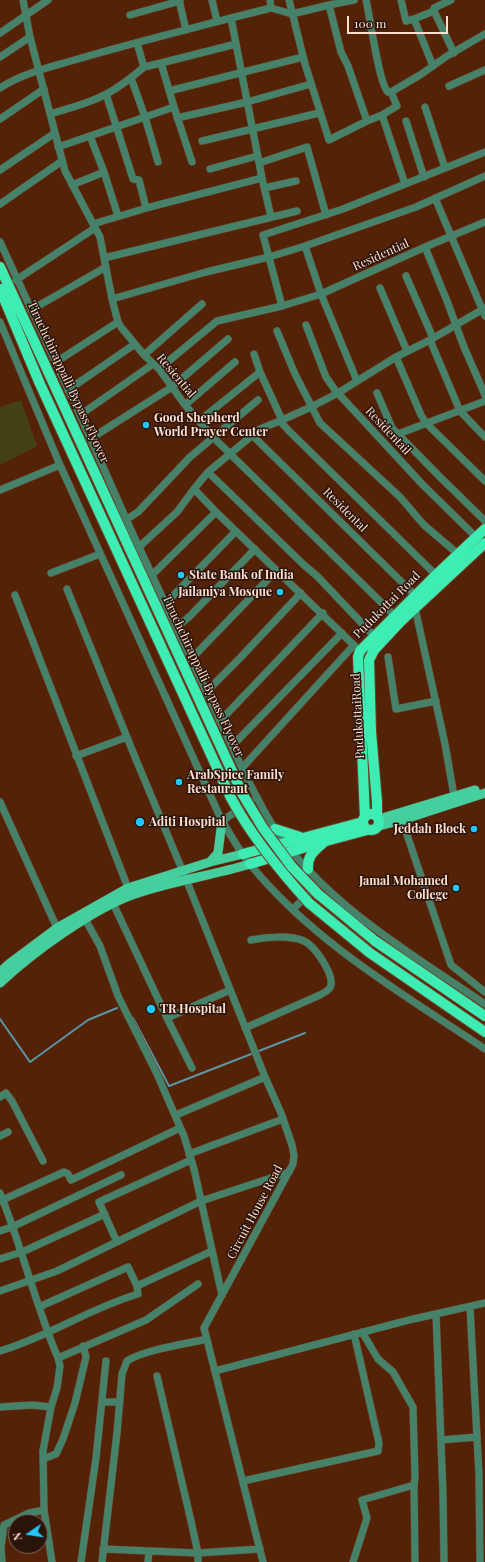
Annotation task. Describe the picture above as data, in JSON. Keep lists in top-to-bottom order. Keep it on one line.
{"streets":{"highway":["Tiruchchirappalli Bypass Flyover","Pudukottai Road","PudukottaiRoad"],"street":["Residential","Resiential","Residentail","Residental","Circuit House Road"]},"crossings":[["Residential","Resiential"],["Resiential","Pudukottai Road"],["Residentail","Pudukottai Road"],["Residentail","PudukottaiRoad"],["Residental","Pudukottai Road"],["Residental","PudukottaiRoad"],["Pudukottai Road","PudukottaiRoad"]],"places":["Good Shepherd World Prayer Center","State Bank of India","Jailaniya Mosque","ArabSpice Family Restaurant","Aditi Hospital","Jeddah Block","Jamal Mohamed College","TR Hospital"],"scale_bar":"100 m","north":"left"}
